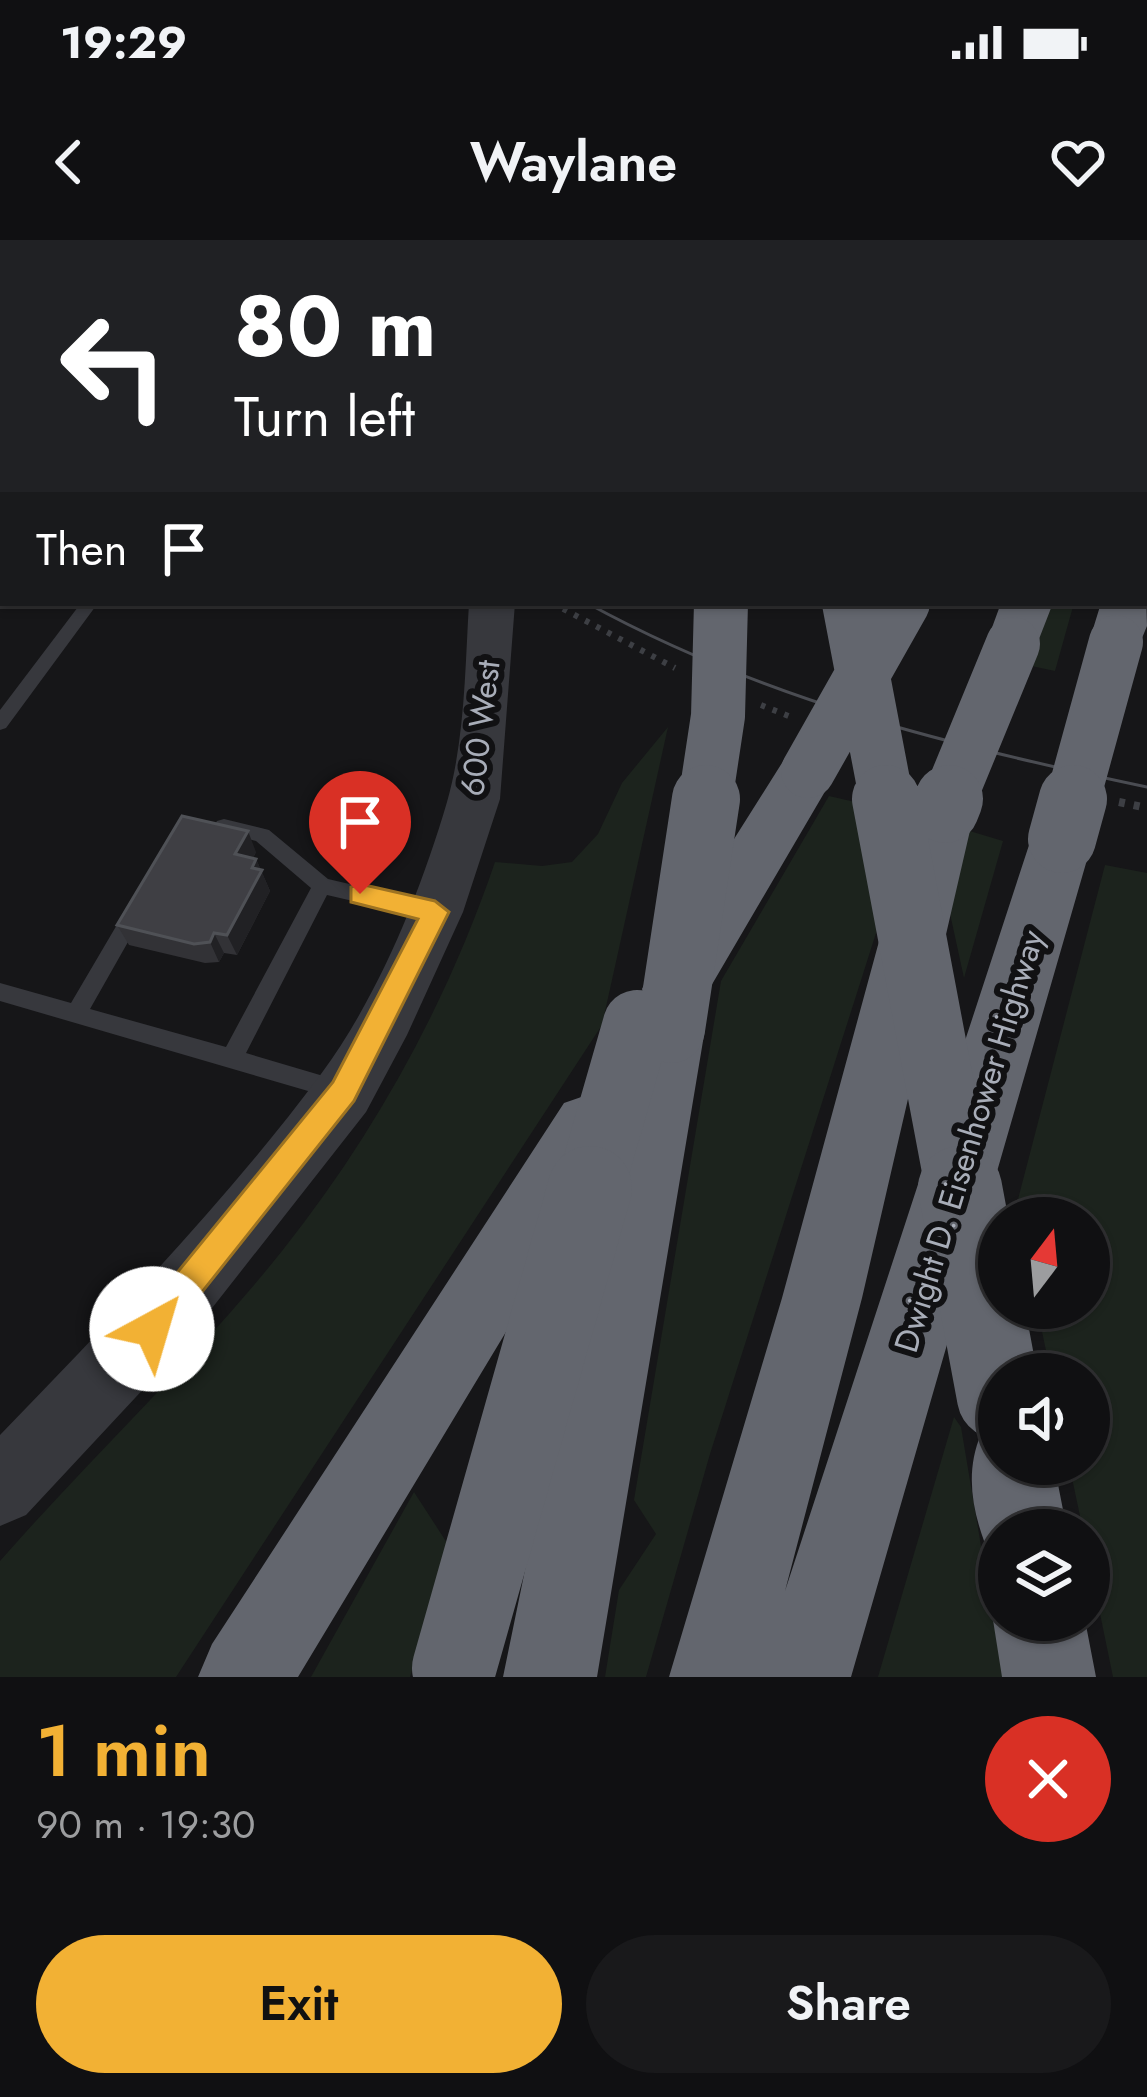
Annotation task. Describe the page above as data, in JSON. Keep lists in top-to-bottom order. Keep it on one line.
{"streets":{"highway":["Dwight D. Eisenhower Highway"],"street":["600 West"]},"north":"top","page":{"status":"19:29","header":"Waylane","turn":["80 m","Turn left"],"then":"Then","heading":["1 min","90 m · 19:30"],"buttons":["Exit","Share"]}}
